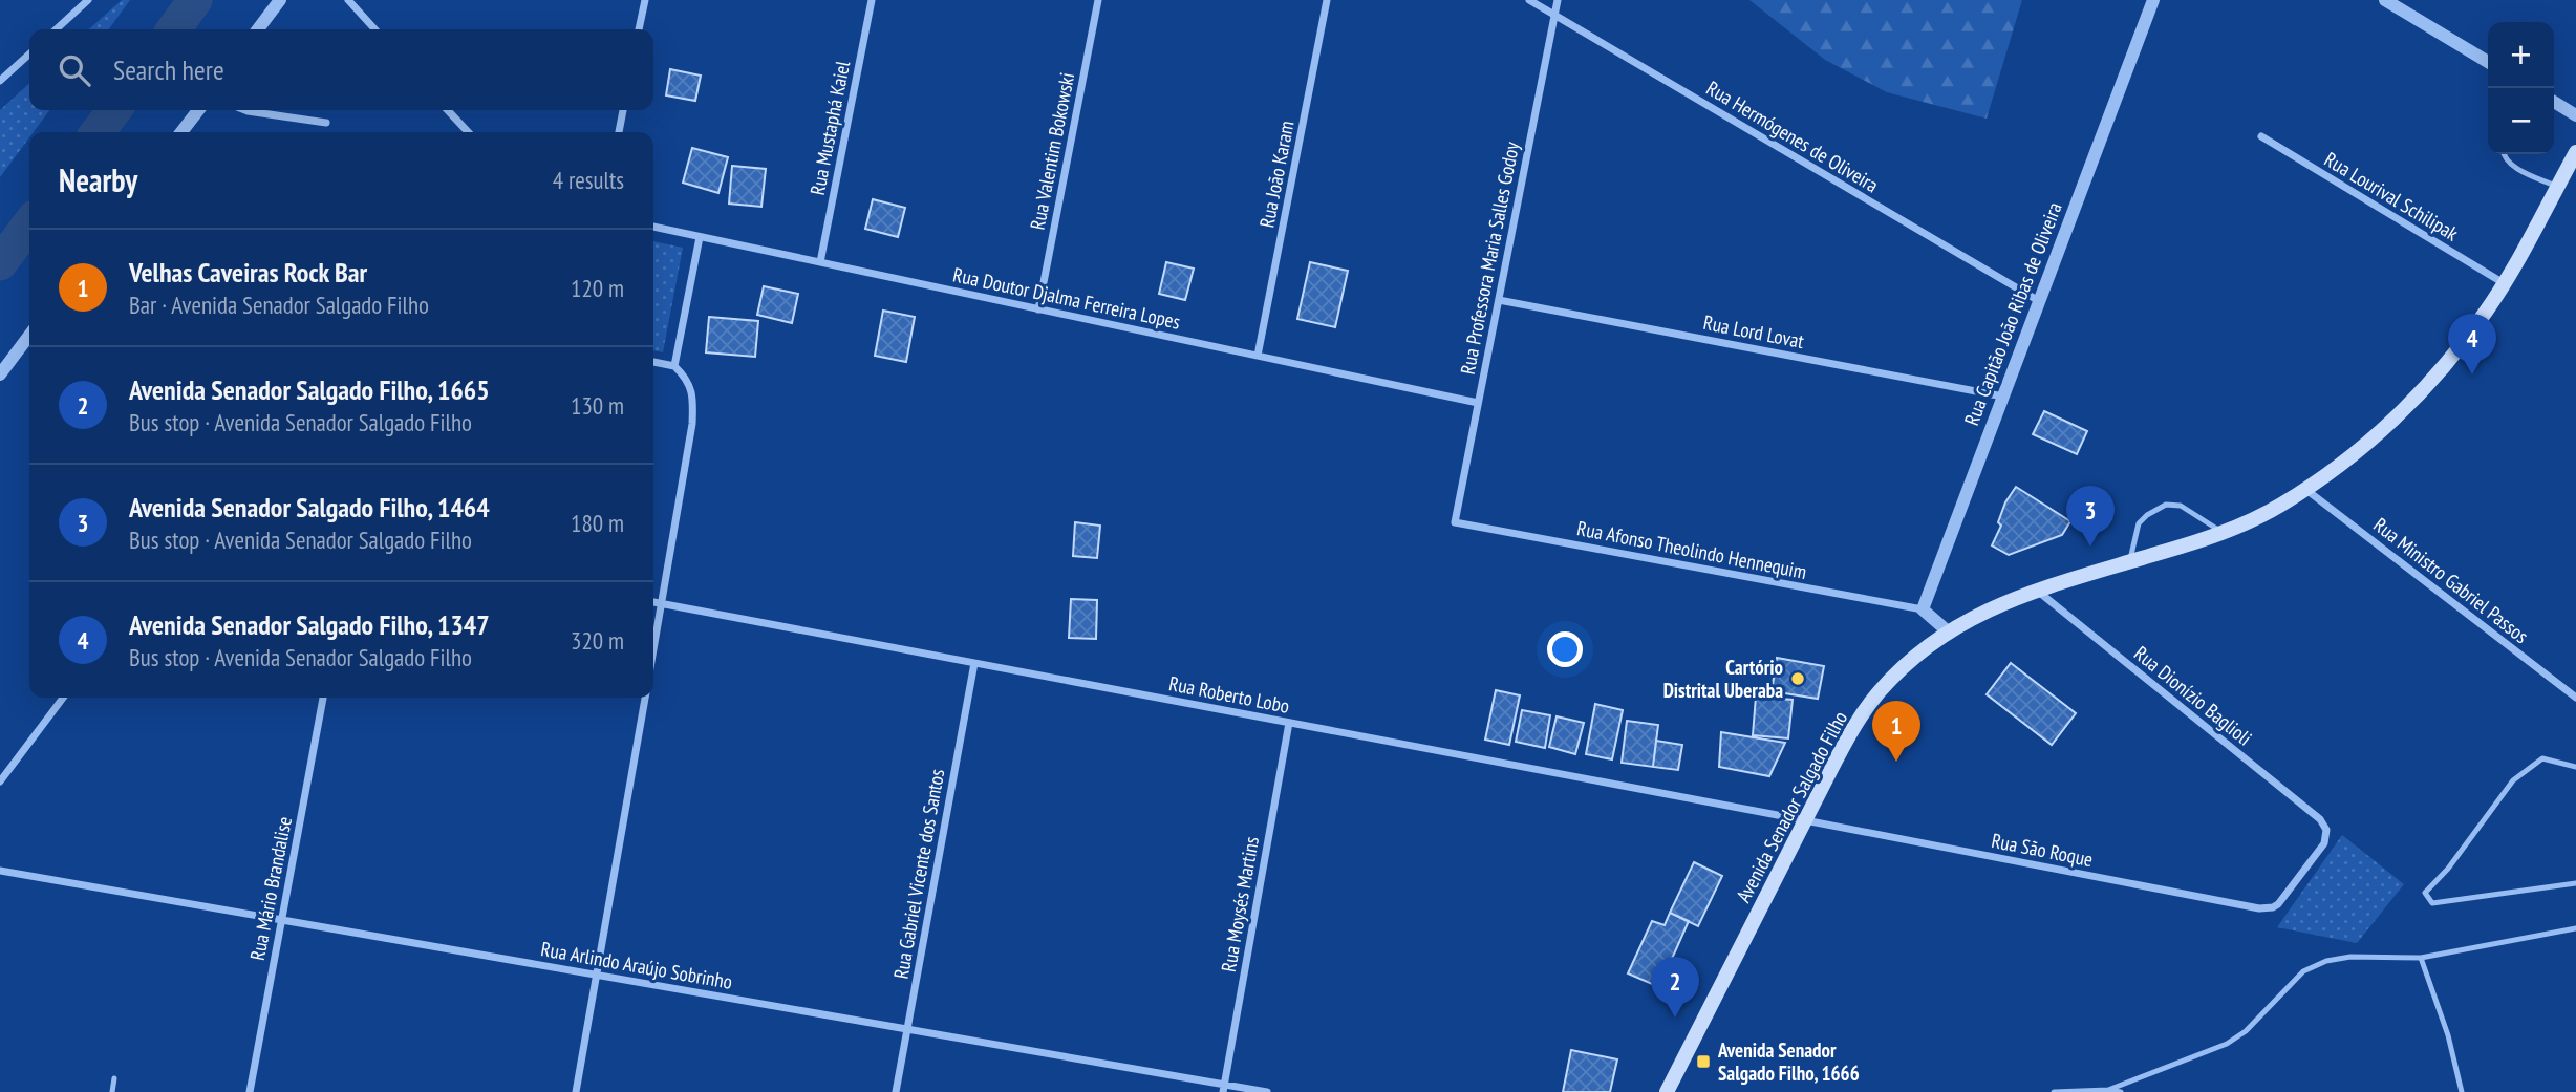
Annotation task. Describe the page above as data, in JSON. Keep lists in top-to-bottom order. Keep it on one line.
{"streets":{"main road":["Avenida Senador Salgado Filho"],"street":["Rua Mustaphá Kaiel","Rua Hermógenes de Oliveira","Rua Valentim Bokowski","Rua João Karam","Rua Lourival Schilipak","Rua Professora Maria Salles Godoy","Rua Doutor Djalma Ferreira Lopes","Rua Capitão João Ribas de Oliveira","Rua Lord Lovat","Rua Afonso Theolindo Hennequim","Rua Ministro Gabriel Passos","Rua Roberto Lobo","Rua Dionízio Baglioli","Rua São Roque","Rua Gabriel Vicente dos Santos","Rua Mário Brandalise","Rua Moysés Martins","Rua Arlindo Araújo Sobrinho"]},"crossings":[["Rua Mustaphá Kaiel","Rua Doutor Djalma Ferreira Lopes"],["Rua Hermógenes de Oliveira","Rua Professora Maria Salles Godoy"],["Rua Hermógenes de Oliveira","Rua Capitão João Ribas de Oliveira"],["Rua Valentim Bokowski","Rua Doutor Djalma Ferreira Lopes"],["Rua João Karam","Rua Doutor Djalma Ferreira Lopes"],["Rua Lourival Schilipak","Avenida Senador Salgado Filho"],["Rua Professora Maria Salles Godoy","Rua Doutor Djalma Ferreira Lopes"],["Rua Professora Maria Salles Godoy","Rua Lord Lovat"],["Rua Professora Maria Salles Godoy","Rua Afonso Theolindo Hennequim"],["Rua Capitão João Ribas de Oliveira","Rua Lord Lovat"],["Rua Capitão João Ribas de Oliveira","Rua Afonso Theolindo Hennequim"],["Rua Ministro Gabriel Passos","Avenida Senador Salgado Filho"],["Rua Roberto Lobo","Avenida Senador Salgado Filho"],["Rua Roberto Lobo","Rua São Roque"],["Rua Roberto Lobo","Rua Gabriel Vicente dos Santos"],["Rua Roberto Lobo","Rua Moysés Martins"],["Rua Dionízio Baglioli","Avenida Senador Salgado Filho"],["Rua Dionízio Baglioli","Rua São Roque"],["Avenida Senador Salgado Filho","Rua São Roque"],["Rua Gabriel Vicente dos Santos","Rua Arlindo Araújo Sobrinho"],["Rua Mário Brandalise","Rua Arlindo Araújo Sobrinho"],["Rua Moysés Martins","Rua Arlindo Araújo Sobrinho"]],"places":{"other":["Cartório Distrital Uberaba"],"transit":["Avenida Senador Salgado Filho, 1666"]},"page":{"map_buttons":["+","−"],"search":"Search here","heading":["Nearby","4 results"],"list":[{"mark":"1","name":"Velhas Caveiras Rock Bar","note":"Bar · Avenida Senador Salgado Filho","value":"120 m"},{"mark":"2","name":"Avenida Senador Salgado Filho, 1665","note":"Bus stop · Avenida Senador Salgado Filho","value":"130 m"},{"mark":"3","name":"Avenida Senador Salgado Filho, 1464","note":"Bus stop · Avenida Senador Salgado Filho","value":"180 m"},{"mark":"4","name":"Avenida Senador Salgado Filho, 1347","note":"Bus stop · Avenida Senador Salgado Filho","value":"320 m"}],"pins":["4","3","1","2"]}}
